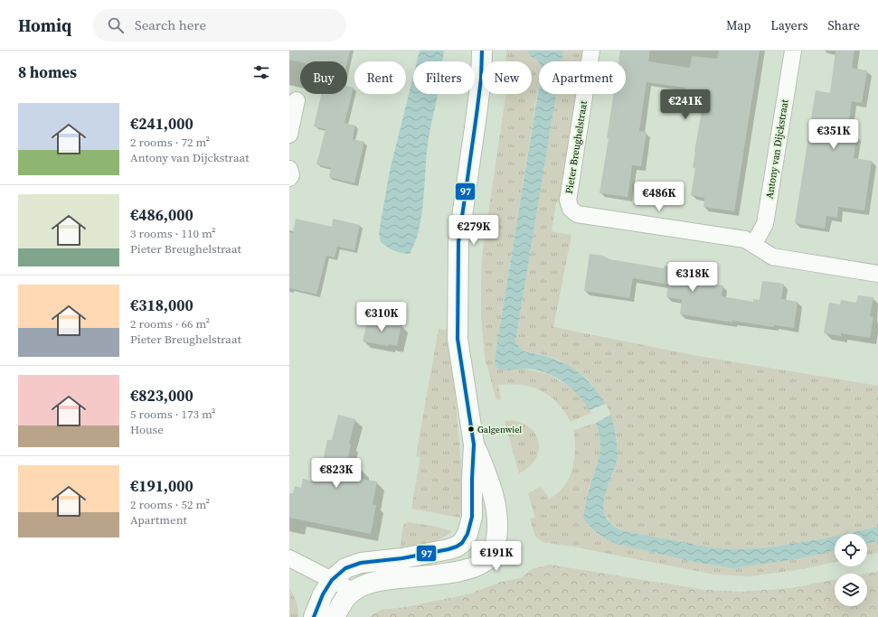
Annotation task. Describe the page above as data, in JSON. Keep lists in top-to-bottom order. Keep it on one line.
{"streets":{"street":["Pieter Breughelstraat","Antony van Dijckstraat"]},"crossings":[["Pieter Breughelstraat","Antony van Dijckstraat"]],"places":["Galgenwiel"],"lines":["transit line 97"],"page":{"header":"Homiq","search":"Search here","nav":["Map","Layers","Share"],"heading":"8 homes","chip":["Buy","Rent","Filters","New","Apartment"],"price":["€241K","€351K","€486K","€279K","€318K","€310K","€823K","€191K"],"list":[{"name":"€241,000","note":"2 rooms · 72 m² · Antony van Dijckstraat"},{"name":"€486,000","note":"3 rooms · 110 m² · Pieter Breughelstraat"},{"name":"€318,000","note":"2 rooms · 66 m² · Pieter Breughelstraat"},{"name":"€823,000","note":"5 rooms · 173 m² · House"},{"name":"€191,000","note":"2 rooms · 52 m² · Apartment"}]}}
